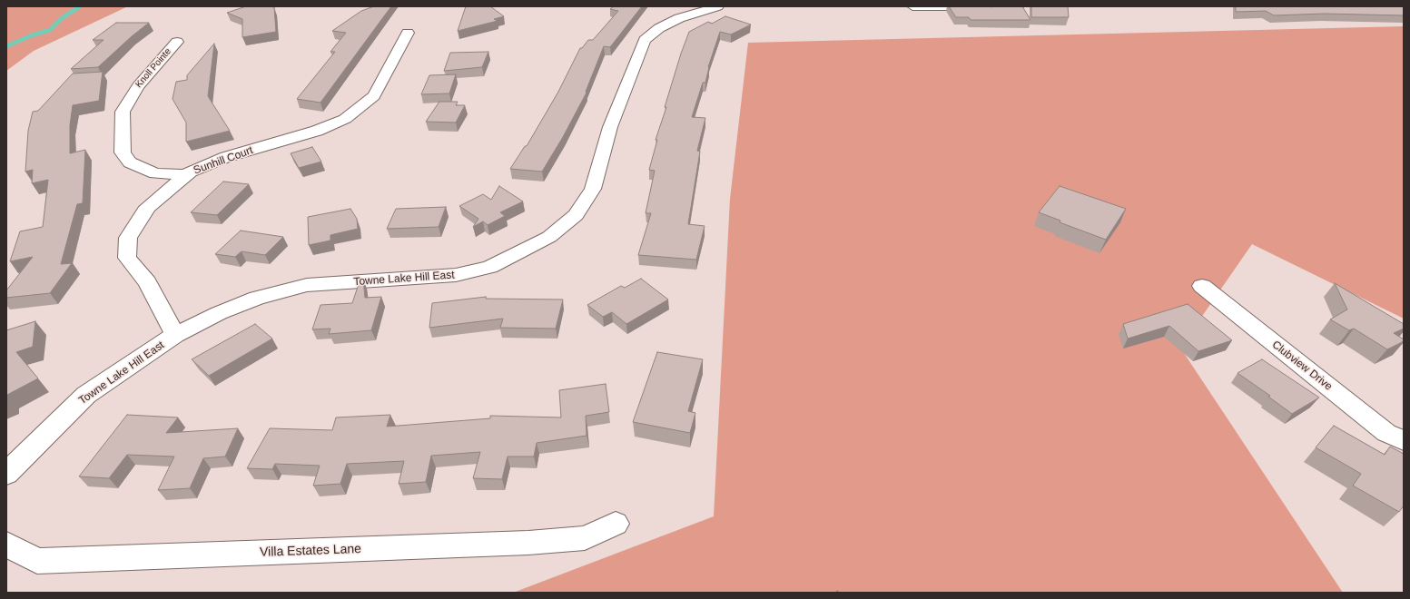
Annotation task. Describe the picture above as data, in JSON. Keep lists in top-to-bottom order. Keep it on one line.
{"streets":{"street":["Knoll Pointe","Sunhill Court","Towne Lake Hill East","Clubview Drive","Villa Estates Lane"]},"crossings":[["Knoll Pointe","Sunhill Court"],["Sunhill Court","Towne Lake Hill East"]]}
